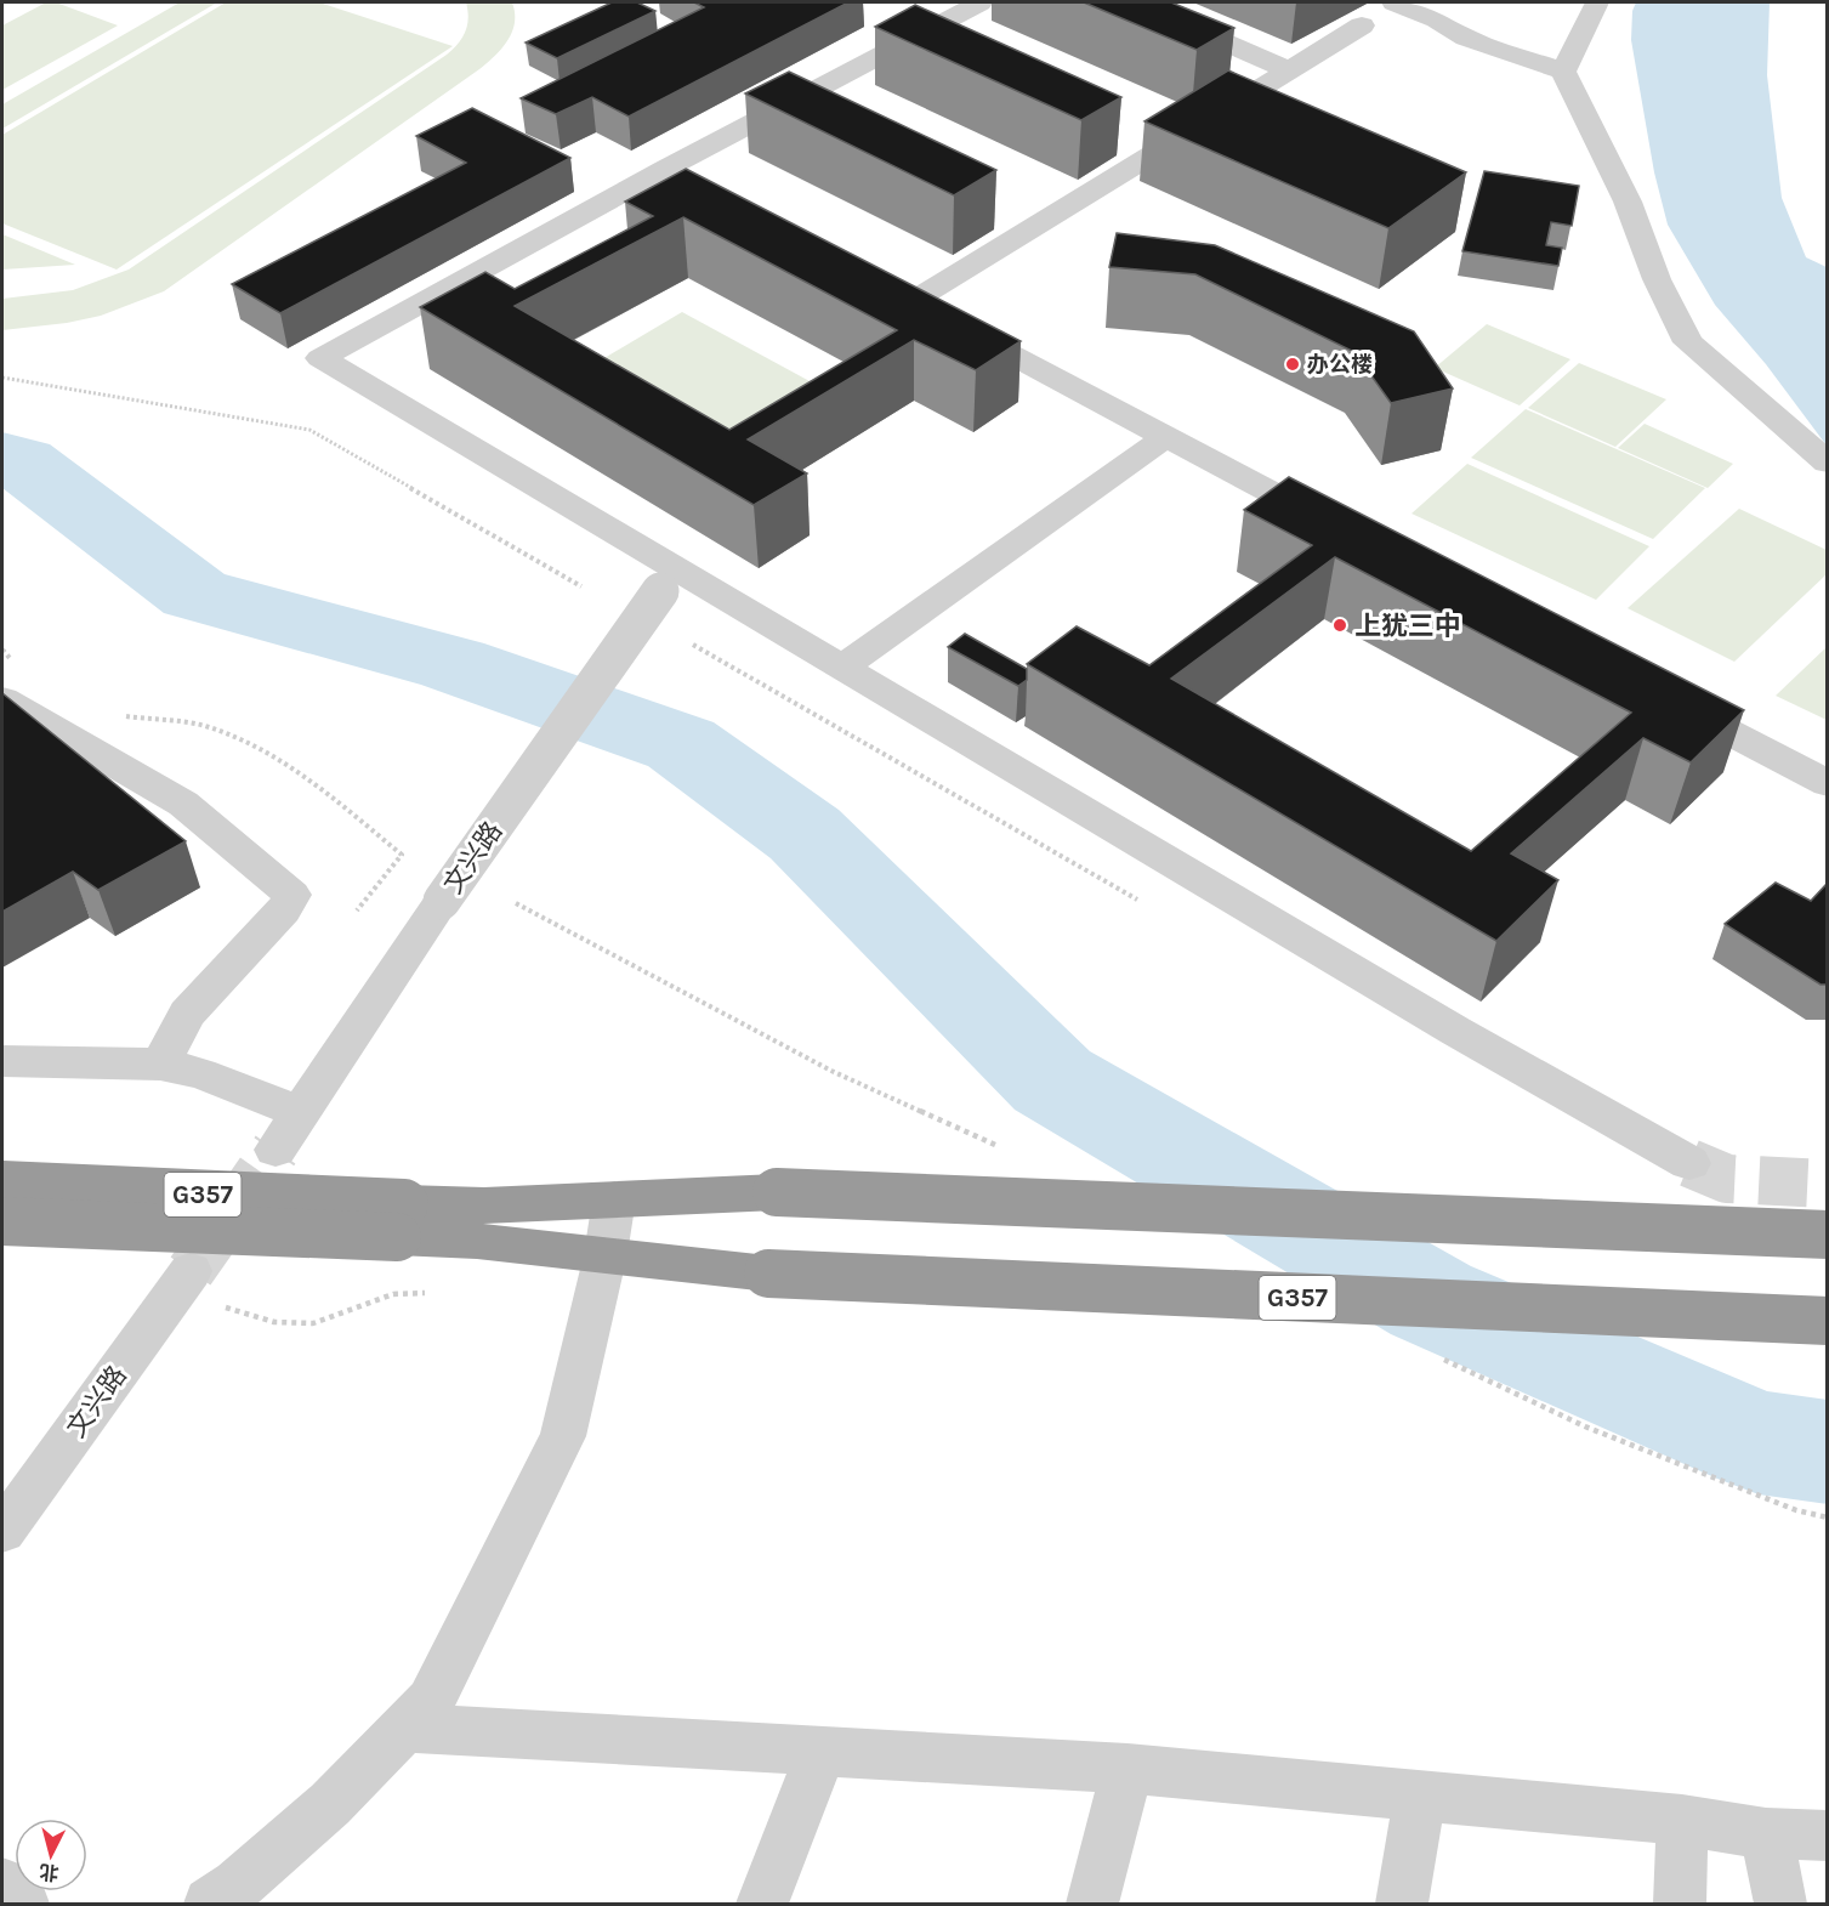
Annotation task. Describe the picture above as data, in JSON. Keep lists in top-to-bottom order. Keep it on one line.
{"streets":{"highway":["G357"],"street":["文兴路"]},"places":["办公楼","上犹三中"],"north":"bottom"}
